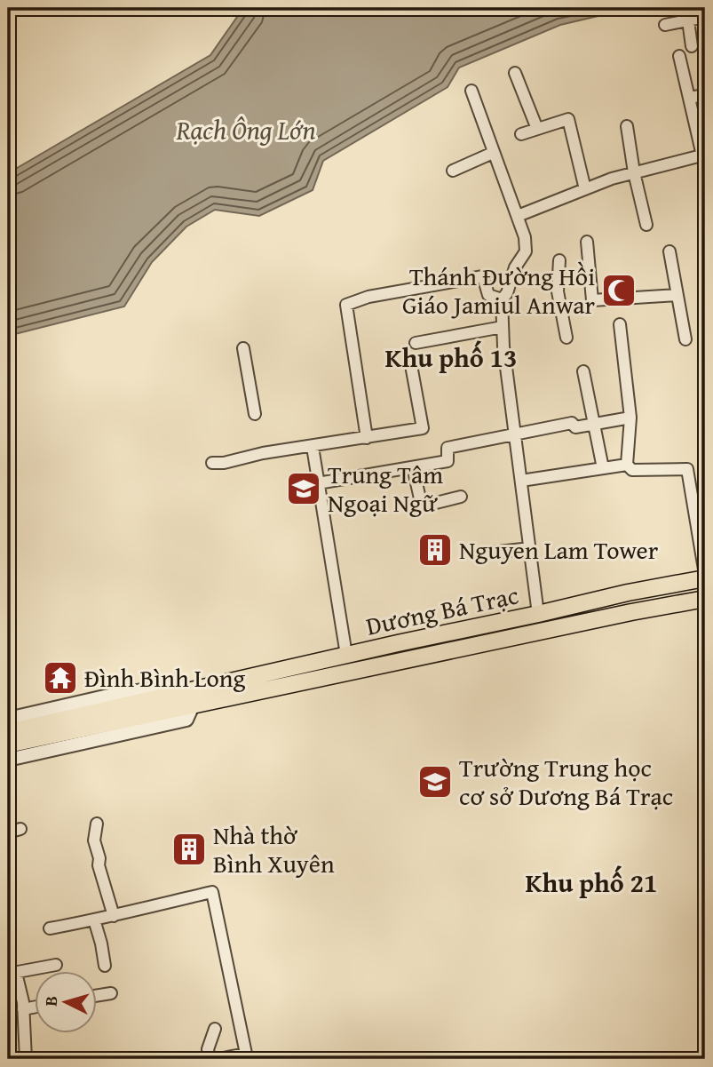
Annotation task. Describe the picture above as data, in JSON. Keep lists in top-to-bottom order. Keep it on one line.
{"streets":{"main road":["Dương Bá Trạc"]},"districts":["Khu phố 13","Khu phố 21"],"water":["Rạch Ông Lớn"],"places":{"mosque":["Thánh Đường Hồi Giáo Jamiul Anwar"],"school or university":["Trung Tâm Ngoại Ngữ","Trường Trung học cơ sở Dương Bá Trạc"],"building":["Nguyen Lam Tower","Nhà thờ Bình Xuyên"],"temple":["Đình Bình Long"]},"north":"left"}
